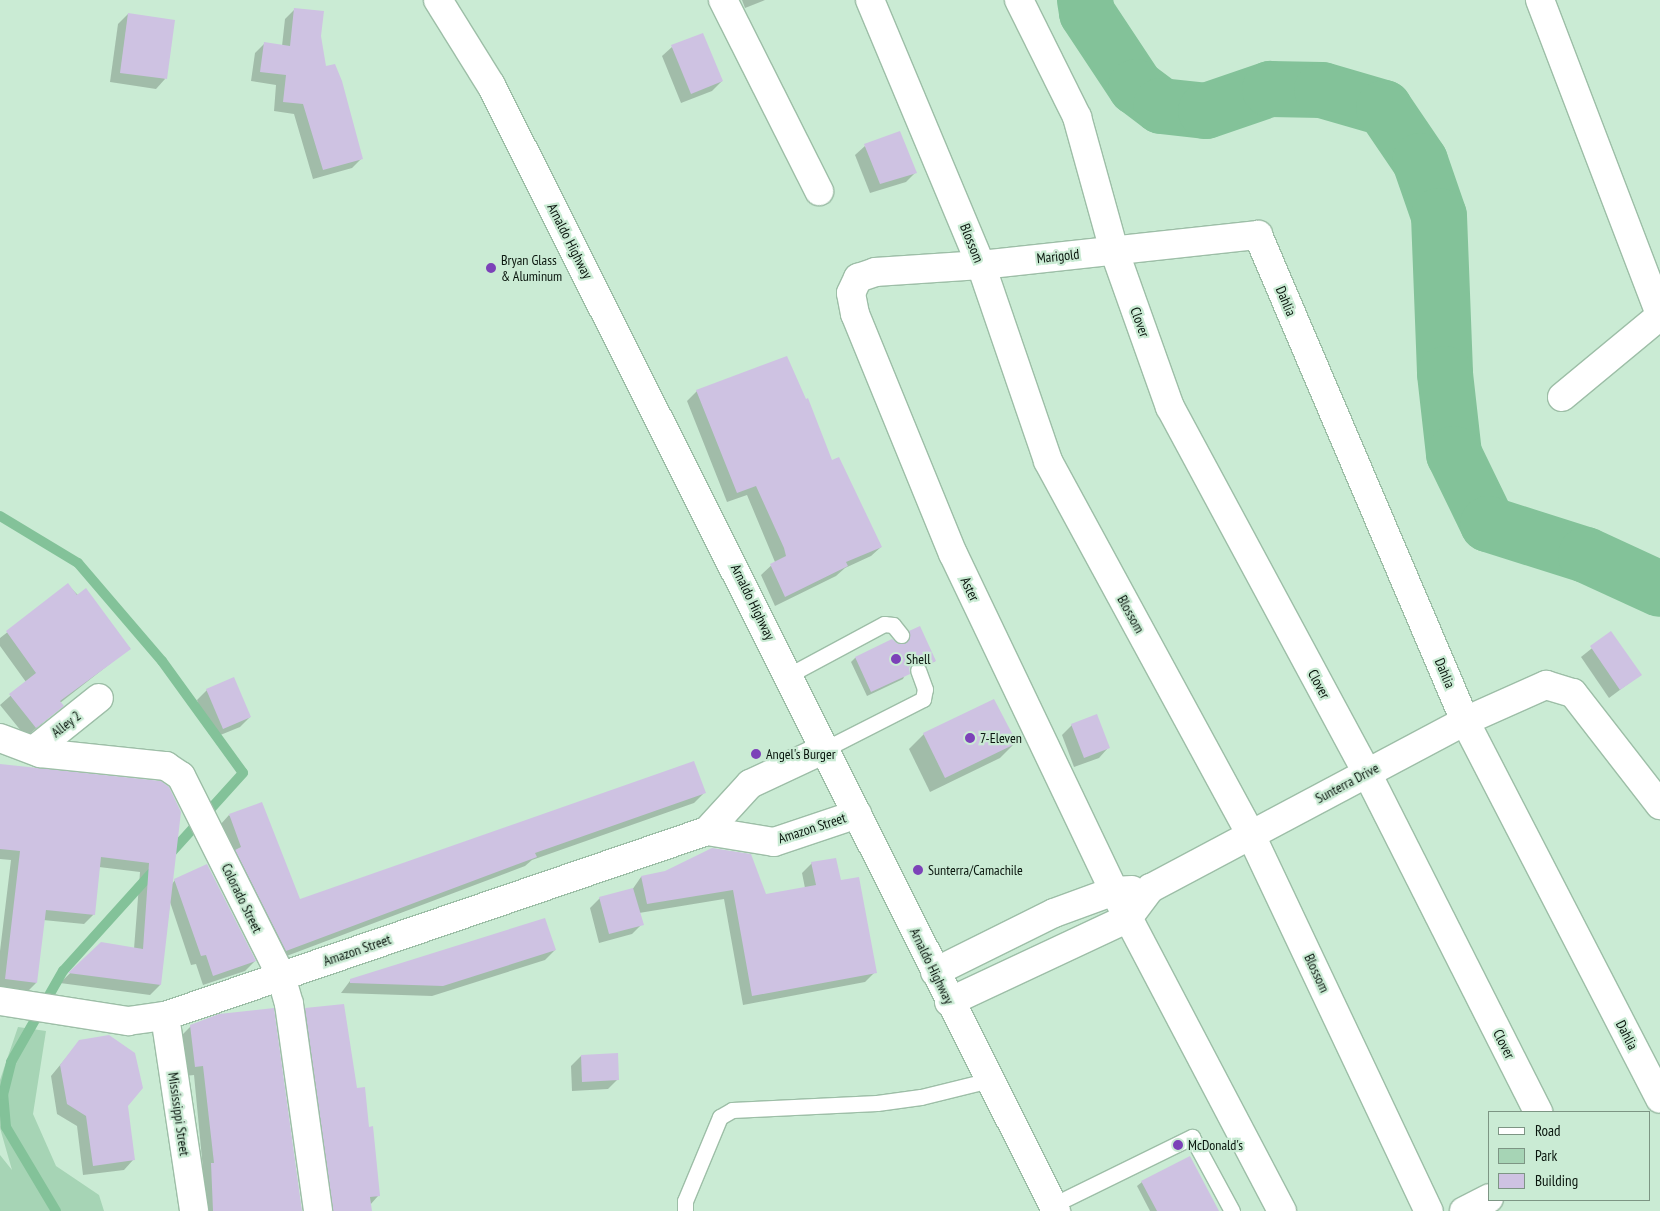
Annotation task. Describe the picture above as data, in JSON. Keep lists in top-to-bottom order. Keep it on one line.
{"streets":{"street":["Arnaldo Highway","Blossom","Marigold","Dahlia","Clover","Aster","Alley 2","Sunterra Drive","Amazon Street","Colorado Street","Mississippi Street"]},"crossings":[["Arnaldo Highway","Sunterra Drive"],["Arnaldo Highway","Amazon Street"],["Blossom","Marigold"],["Blossom","Sunterra Drive"],["Marigold","Dahlia"],["Marigold","Clover"],["Marigold","Aster"],["Dahlia","Sunterra Drive"],["Clover","Sunterra Drive"],["Aster","Sunterra Drive"],["Alley 2","Colorado Street"],["Amazon Street","Colorado Street"],["Amazon Street","Mississippi Street"]],"places":["Bryan Glass & Aluminum","Shell","7-Eleven","Angel's Burger","Sunterra/Camachile","McDonald's"],"legend":["Road","Park","Building"]}
